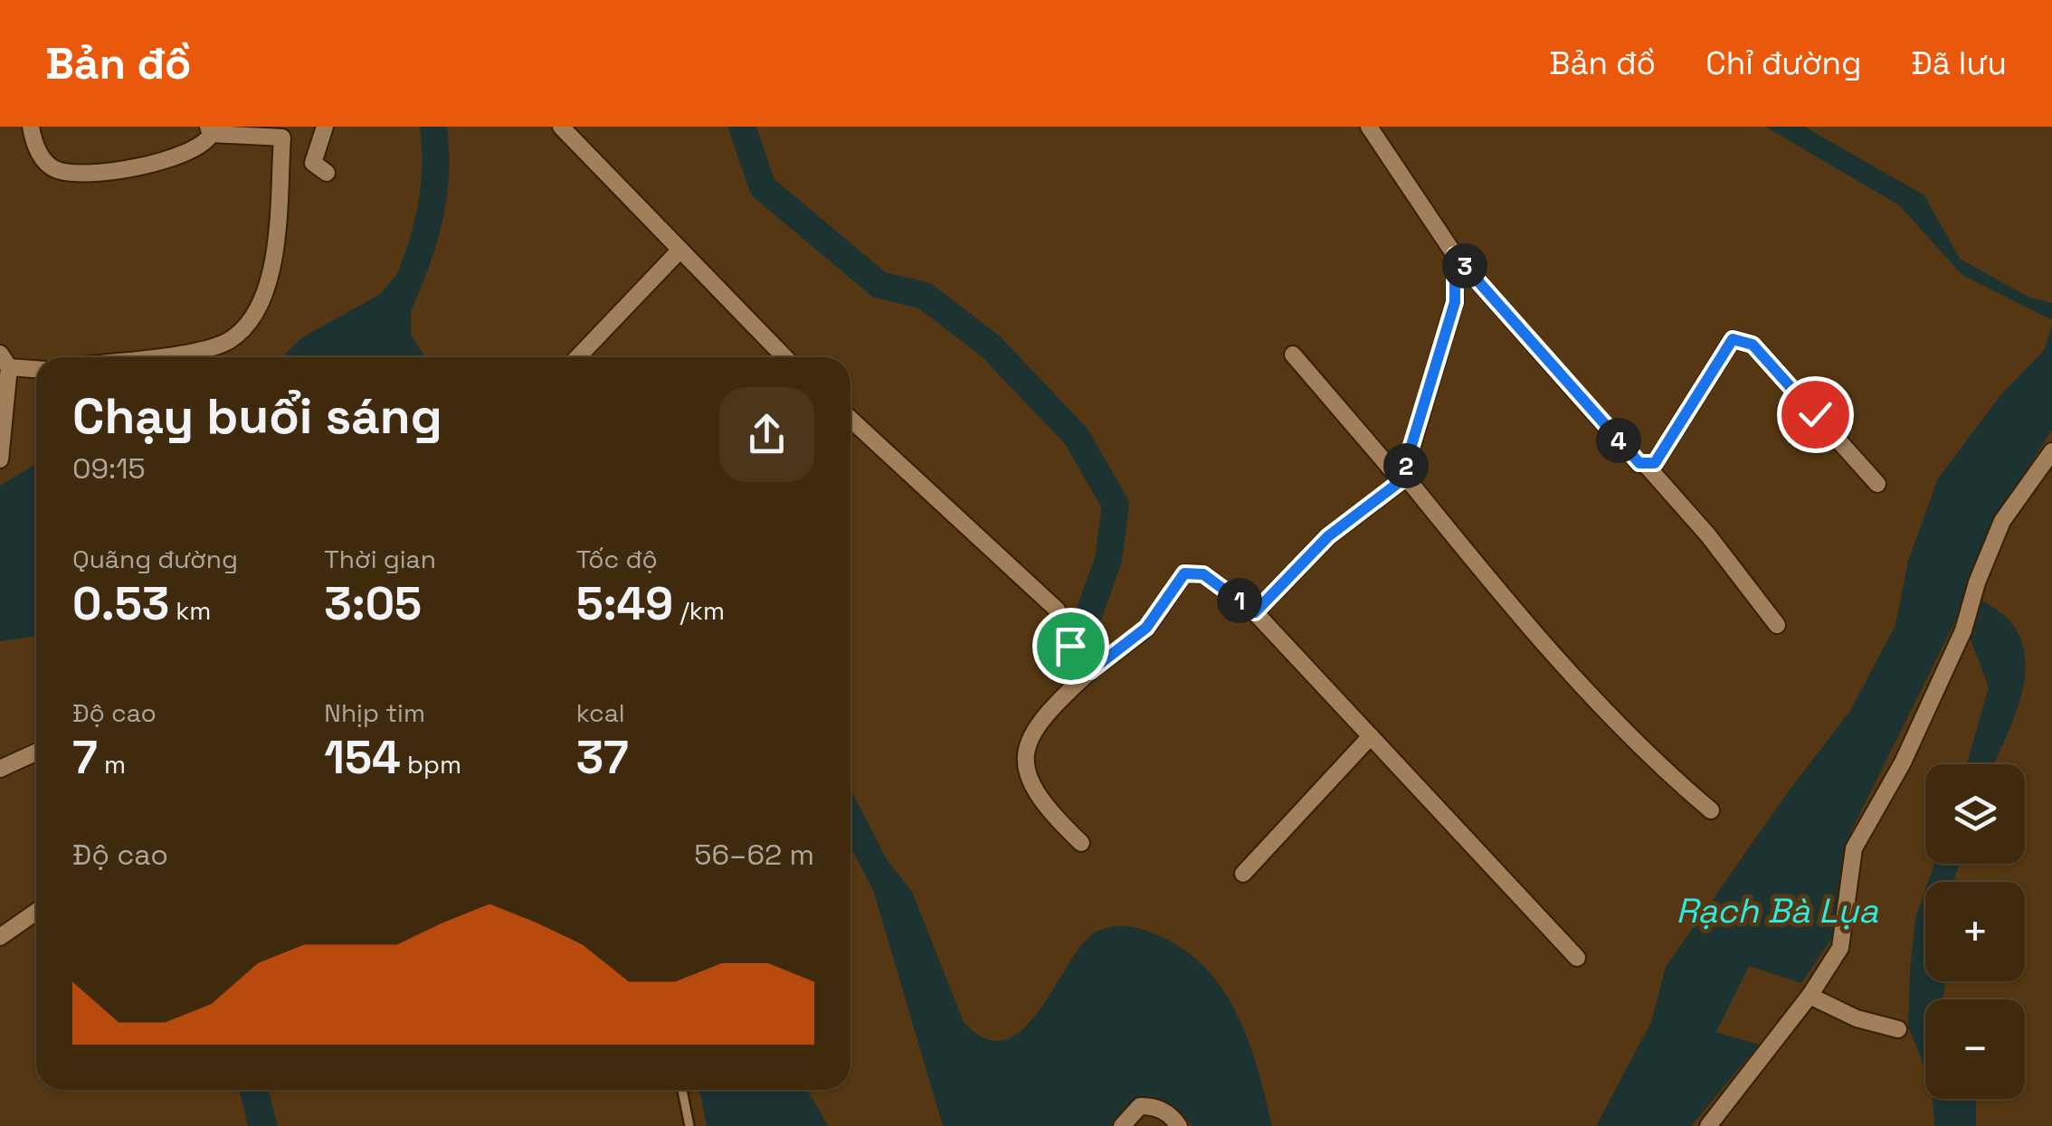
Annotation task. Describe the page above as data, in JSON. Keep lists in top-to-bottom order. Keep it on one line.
{"water":["Rạch Bà Lụa"],"page":{"header":"Bản đồ","nav":["Bản đồ","Chỉ đường","Đã lưu"],"pins":["3","4","2","1"],"heading":["Chạy buổi sáng","09:15"],"stats":[["Quãng đường","0.53 km"],["Thời gian","3:05"],["Tốc độ","5:49 /km"],["Độ cao","7 m"],["Nhịp tim","154 bpm"],["kcal","37"]],"map_buttons":["+","−"],"chart":["Độ cao","56–62 m"]}}
